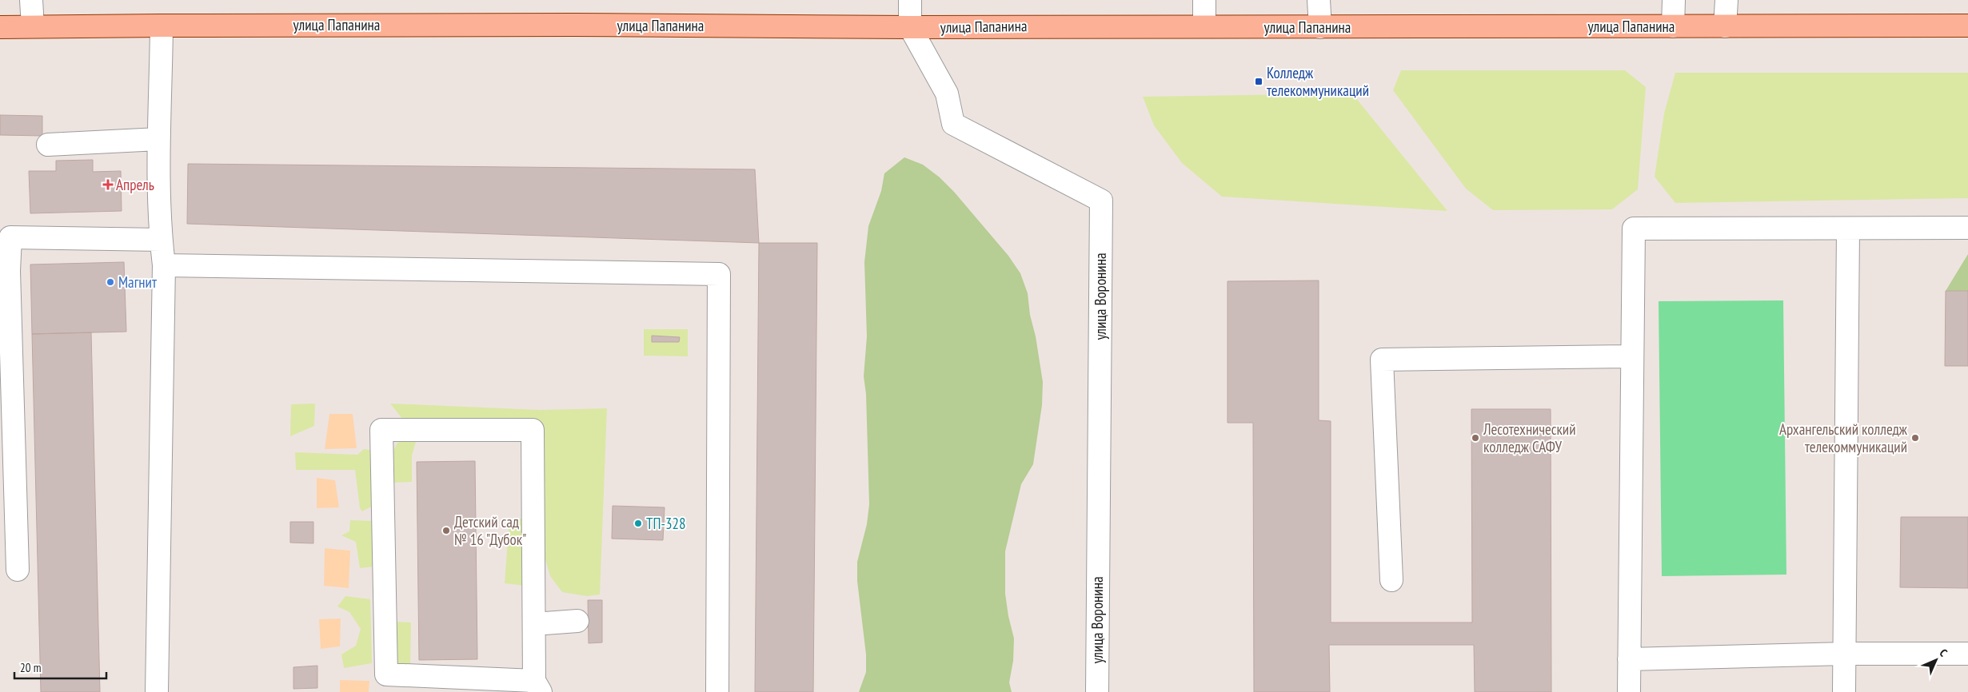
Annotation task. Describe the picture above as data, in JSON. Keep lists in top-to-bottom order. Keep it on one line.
{"streets":{"main road":["улица Папанина"],"street":["улица Воронина"]},"crossings":[["улица Папанина","улица Воронина"]],"places":{"transit":["Колледж телекоммуникаций"],"health":["Апрель"],"other":["Магнит","Лесотехнический колледж САФУ","Архангельский колледж телекоммуникаций","ТП-328","Детский сад № 16 \"Дубок\""]},"scale_bar":"20 m","north":"top right"}
